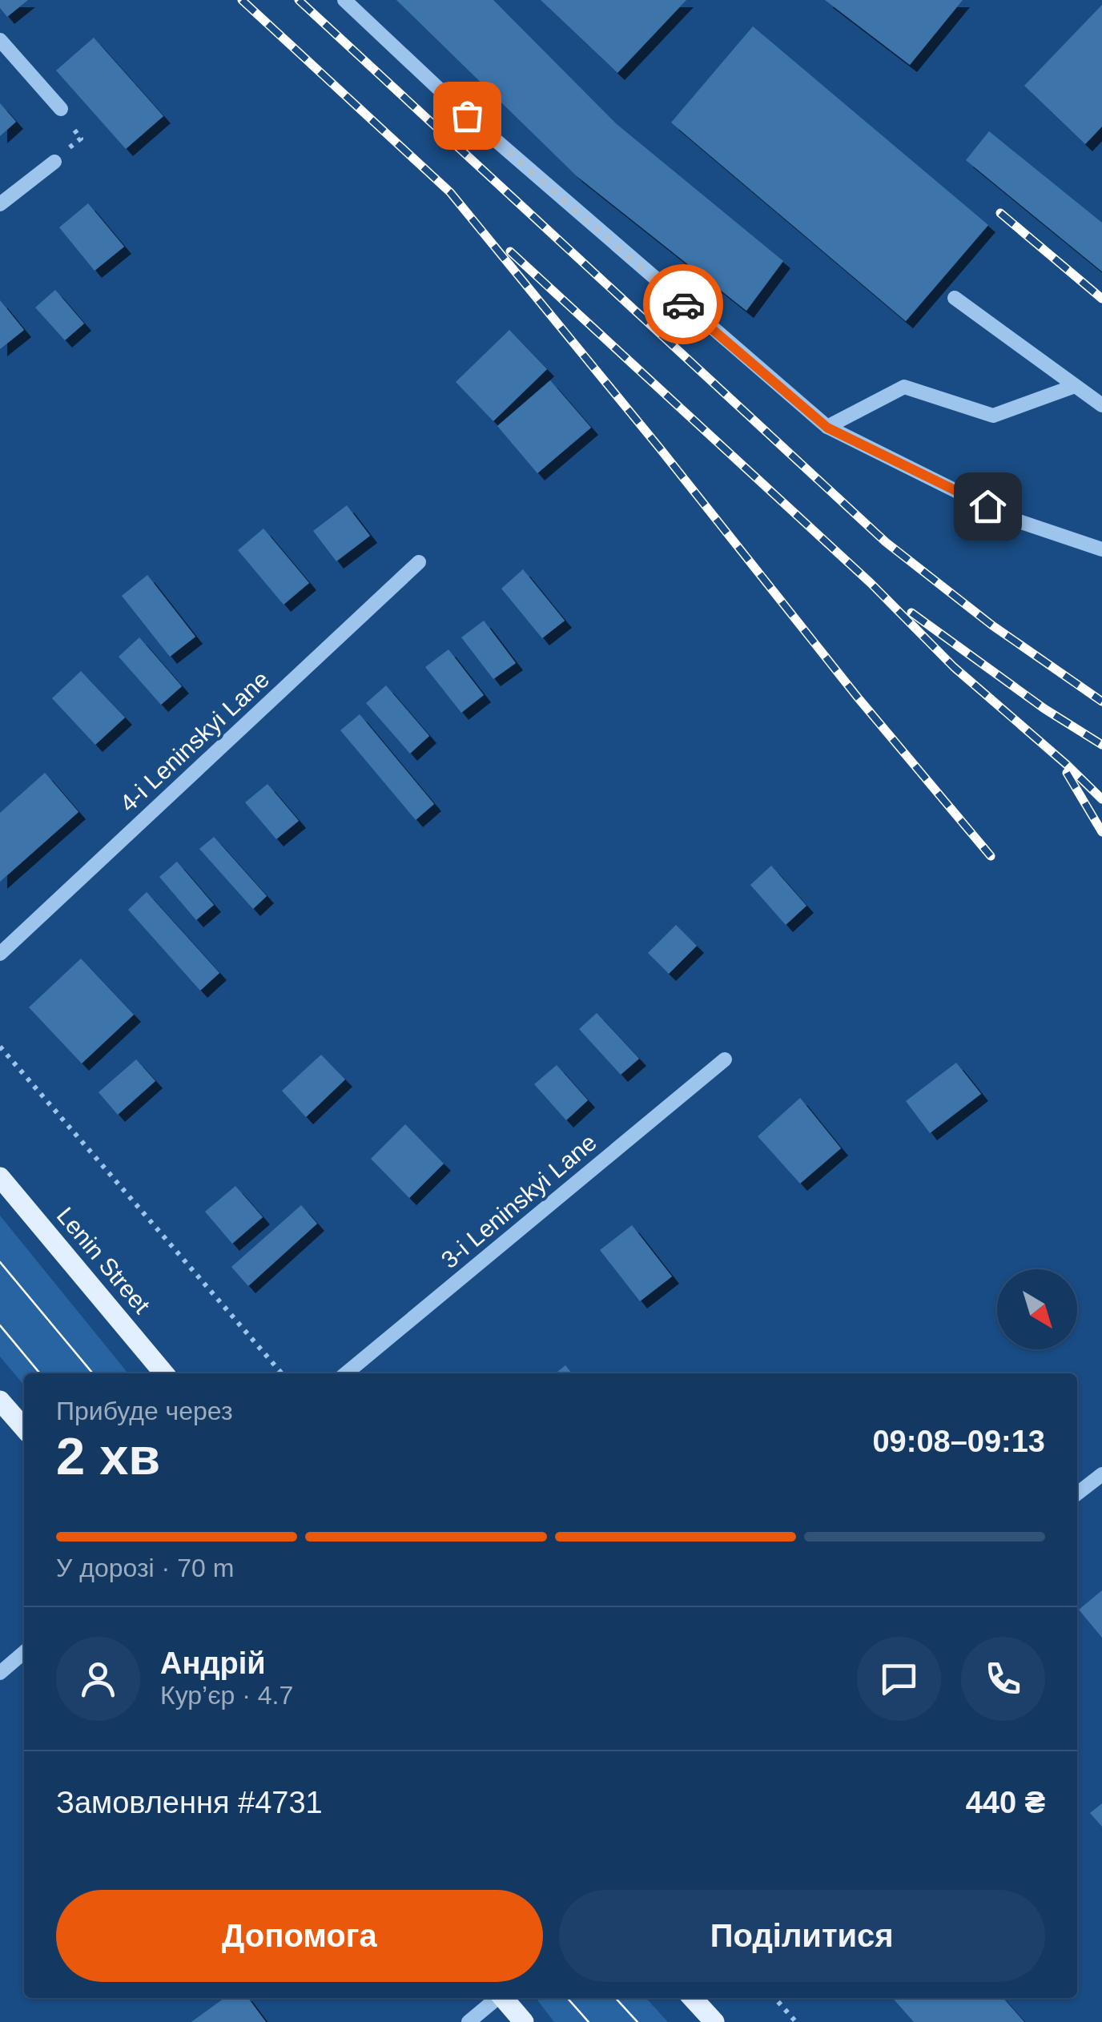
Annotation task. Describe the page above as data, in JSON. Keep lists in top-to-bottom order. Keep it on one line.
{"streets":{"main road":["Lenin Street"],"street":["4-i Leninskyi Lane","3-i Leninskyi Lane"]},"north":"bottom right","page":{"heading":["2 хв","Прибуде через","09:08–09:13"],"panel":["Андрій","Кур’єр · 4.7","Замовлення #4731","440 ₴"],"bar":"У дорозі · 70 m","buttons":["Допомога","Поділитися"]}}
